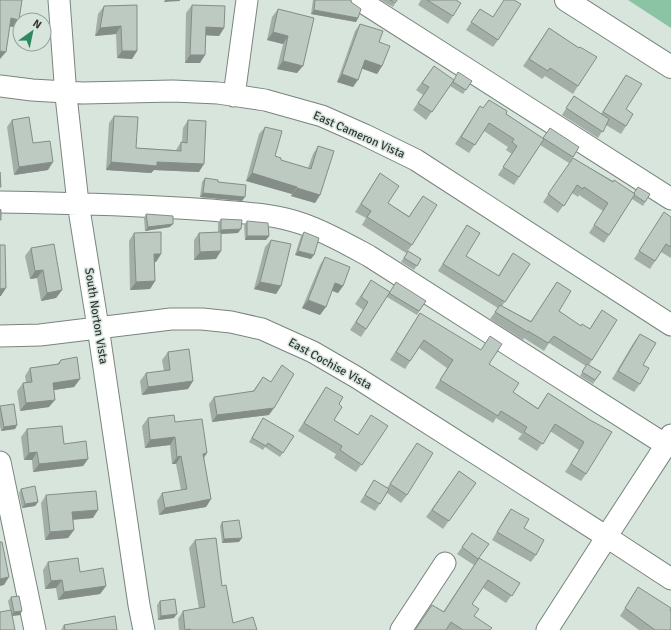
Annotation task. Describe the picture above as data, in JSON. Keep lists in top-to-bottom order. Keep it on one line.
{"streets":{"street":["East Cameron Vista","South Norton Vista","East Cochise Vista"]},"crossings":[["East Cameron Vista","South Norton Vista"],["South Norton Vista","East Cochise Vista"]],"north":"top right"}
